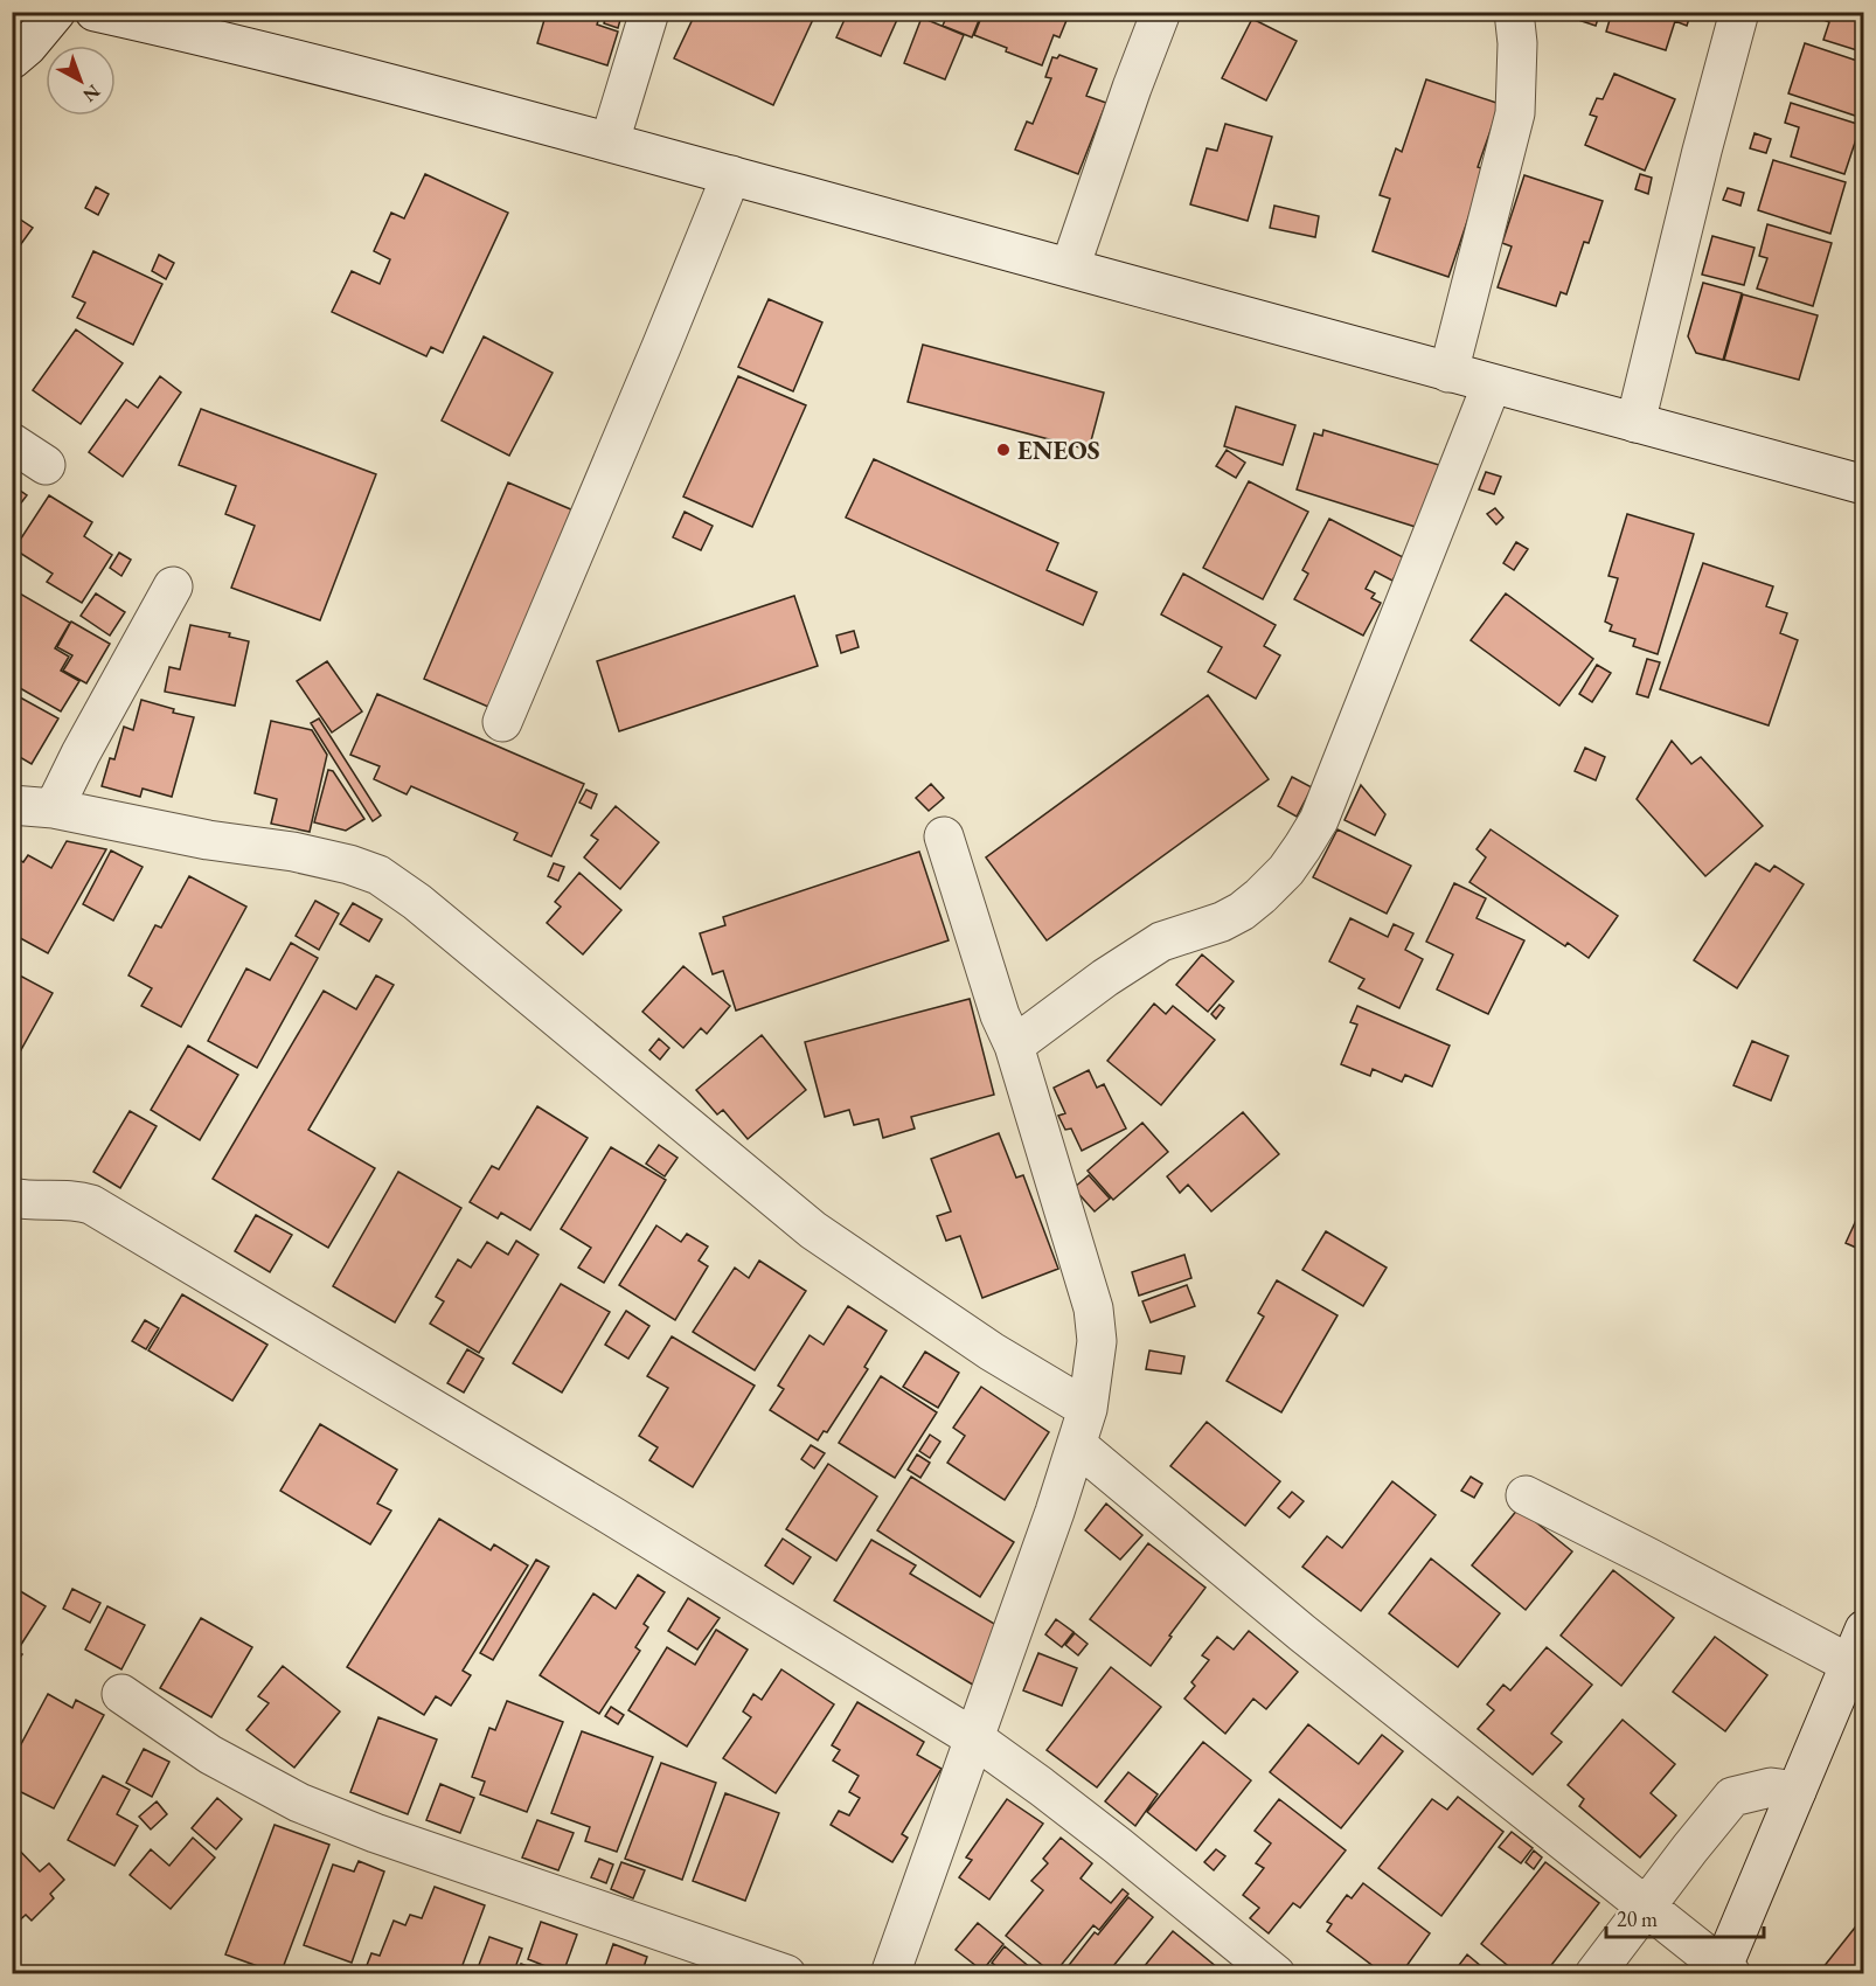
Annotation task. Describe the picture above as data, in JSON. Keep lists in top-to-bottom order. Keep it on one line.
{"places":["ENEOS"],"scale_bar":"20 m","north":"bottom right"}
